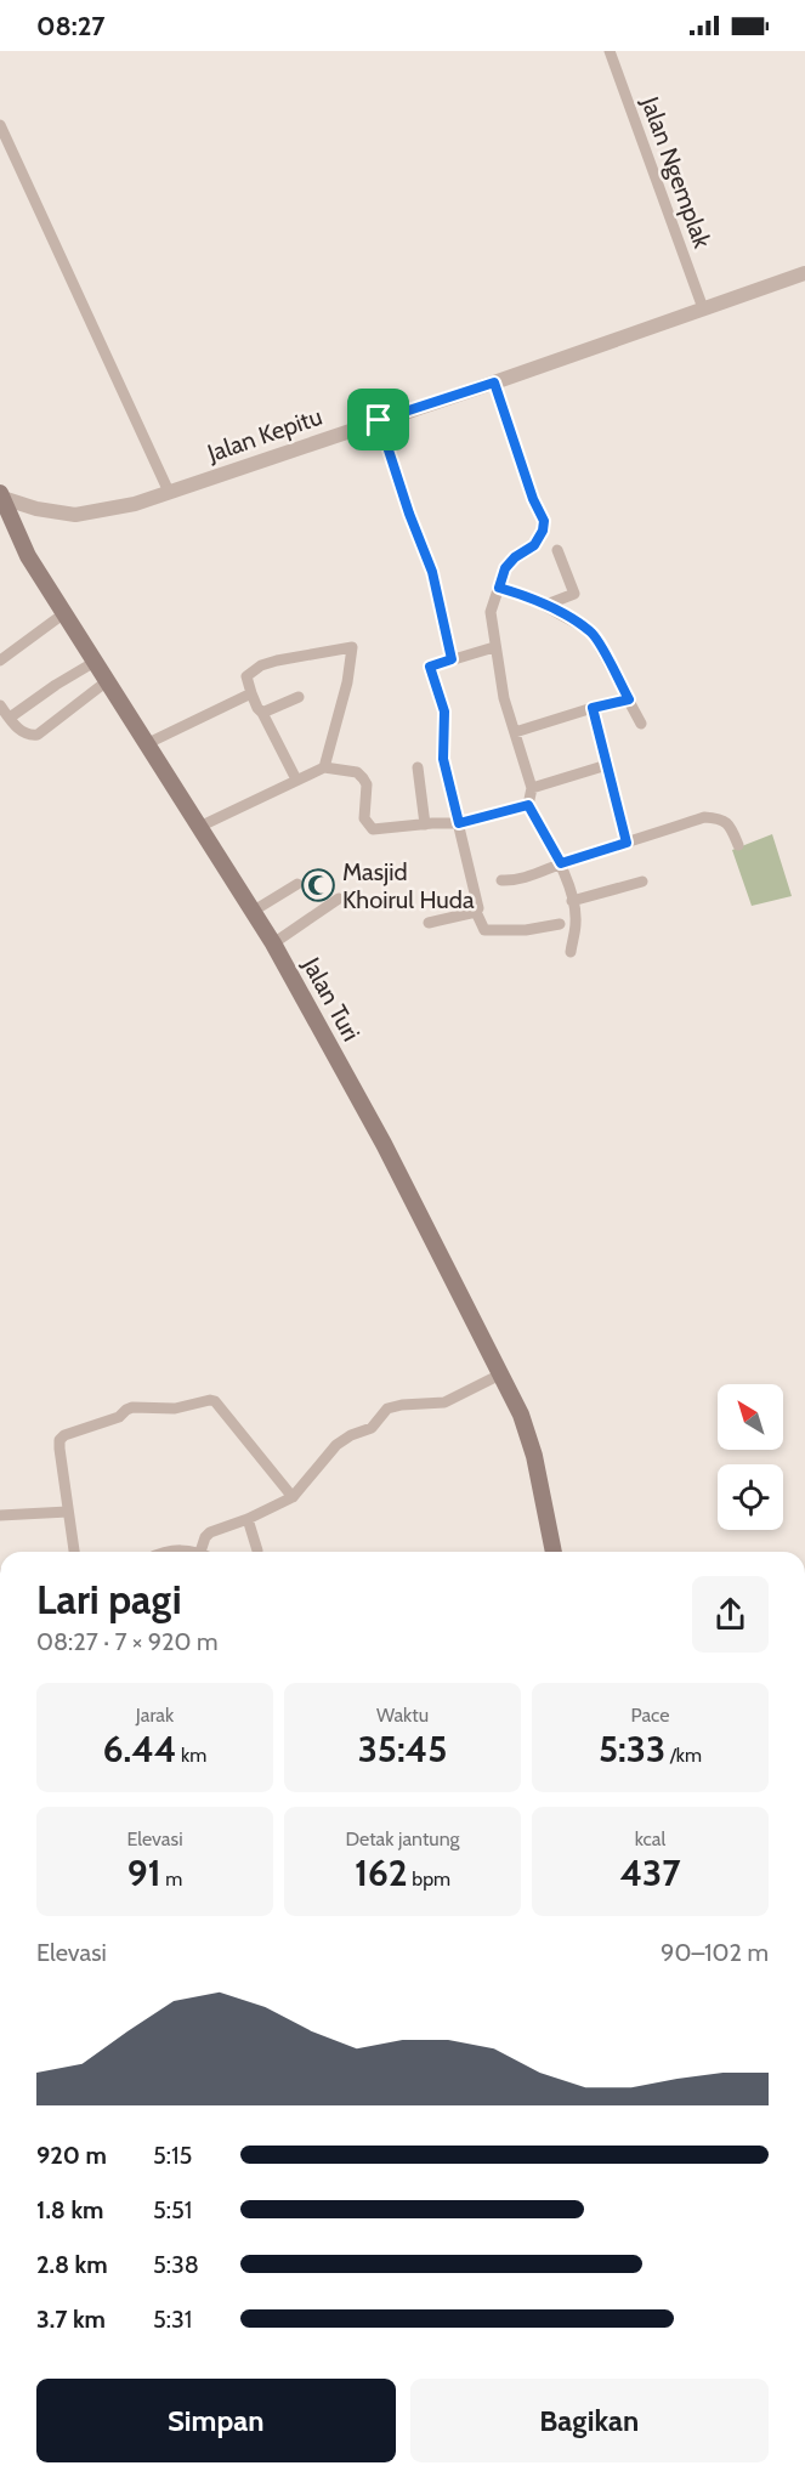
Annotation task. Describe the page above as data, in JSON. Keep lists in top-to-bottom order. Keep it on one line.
{"streets":{"main road":["Jalan Turi"],"street":["Jalan Ngemplak","Jalan Kepitu"]},"crossings":[["Jalan Ngemplak","Jalan Kepitu"],["Jalan Kepitu","Jalan Turi"]],"places":{"mosque":["Masjid Khoirul Huda"]},"north":"top left","page":{"status":"08:27","heading":["Lari pagi","08:27 · 7 × 920 m"],"stats":[["Jarak","6.44 km"],["Waktu","35:45"],["Pace","5:33 /km"],["Elevasi","91 m"],["Detak jantung","162 bpm"],["kcal","437"]],"chart":["Elevasi","90–102 m"],"list":[{"name":"920 m","note":"5:15"},{"name":"1.8 km","note":"5:51"},{"name":"2.8 km","note":"5:38"},{"name":"3.7 km","note":"5:31"}],"buttons":["Simpan","Bagikan"]}}
